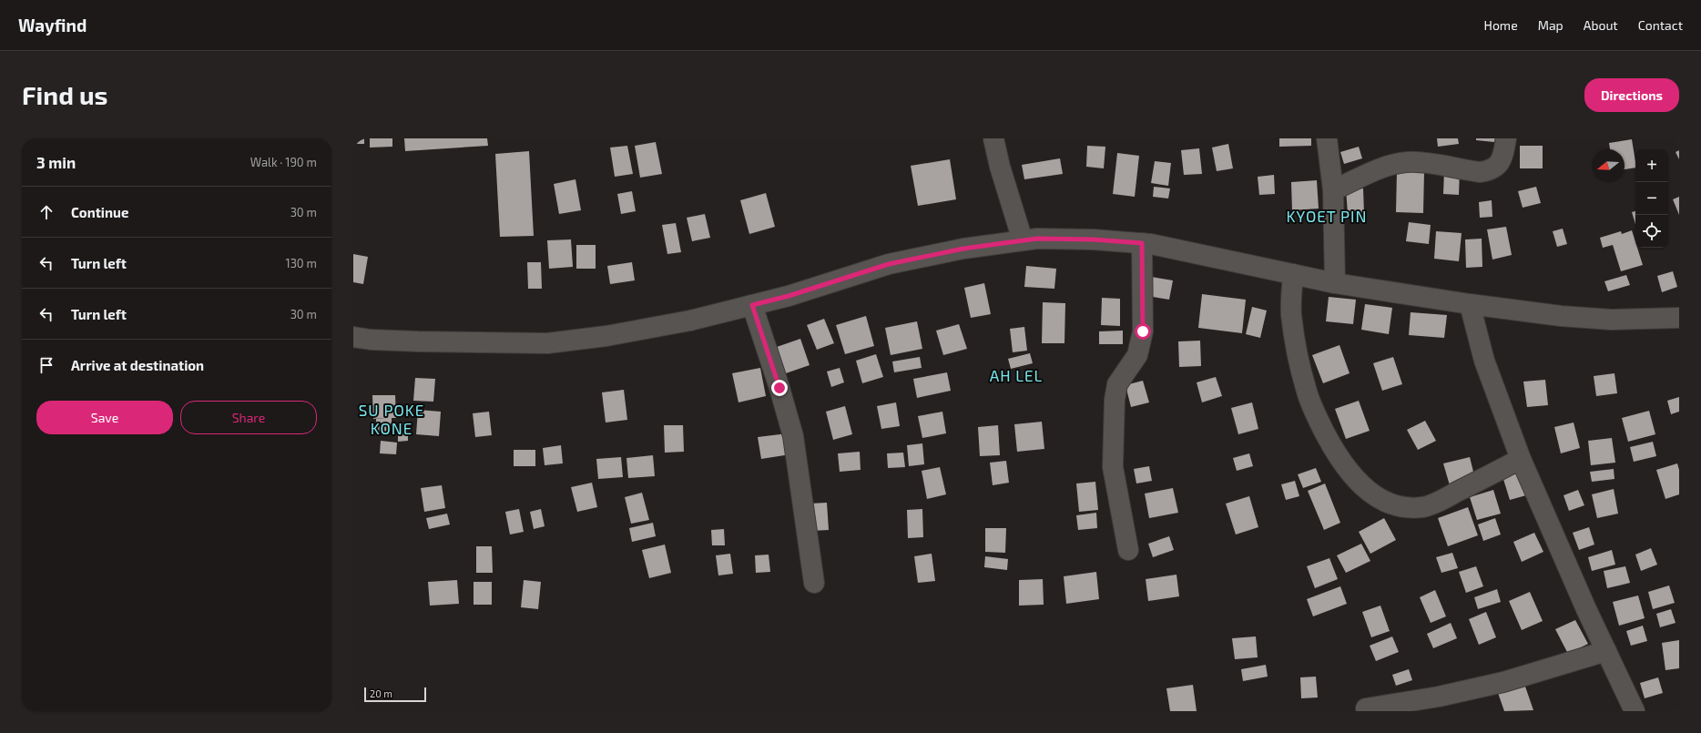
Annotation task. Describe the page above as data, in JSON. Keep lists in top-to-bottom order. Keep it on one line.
{"districts":["KYOET PIN","AH LEL","SU POKE KONE"],"scale_bar":"20 m","north":"left","page":{"header":"Wayfind","nav":["Home","Map","About","Contact"],"buttons":["Directions",["Save","Share"]],"title":"Find us","heading":["3 min","Walk · 190 m"],"map_buttons":["+","−"],"list":[["Continue","30 m"],["Turn left","130 m"],["Turn left","30 m"],"Arrive at destination"],"scale":"20 m"}}
